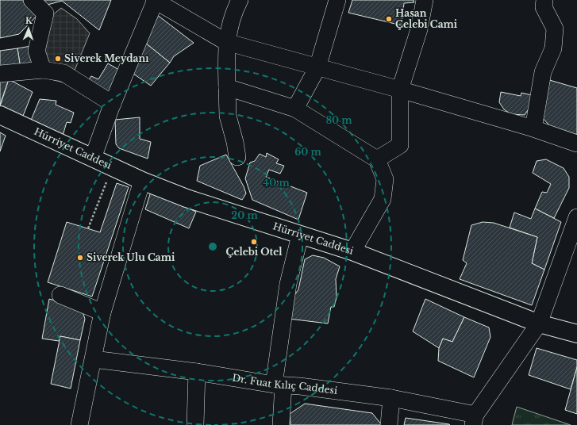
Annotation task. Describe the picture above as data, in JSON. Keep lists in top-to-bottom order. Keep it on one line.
{"streets":{"main road":["Hürriyet Caddesi"],"street":["Dr. Fuat Kılıç Caddesi"]},"places":["Hasan Çelebi Cami","Siverek Meydanı","Çelebi Otel","Siverek Ulu Cami"],"north":"top","rings":["80 m","60 m","40 m","20 m"]}
